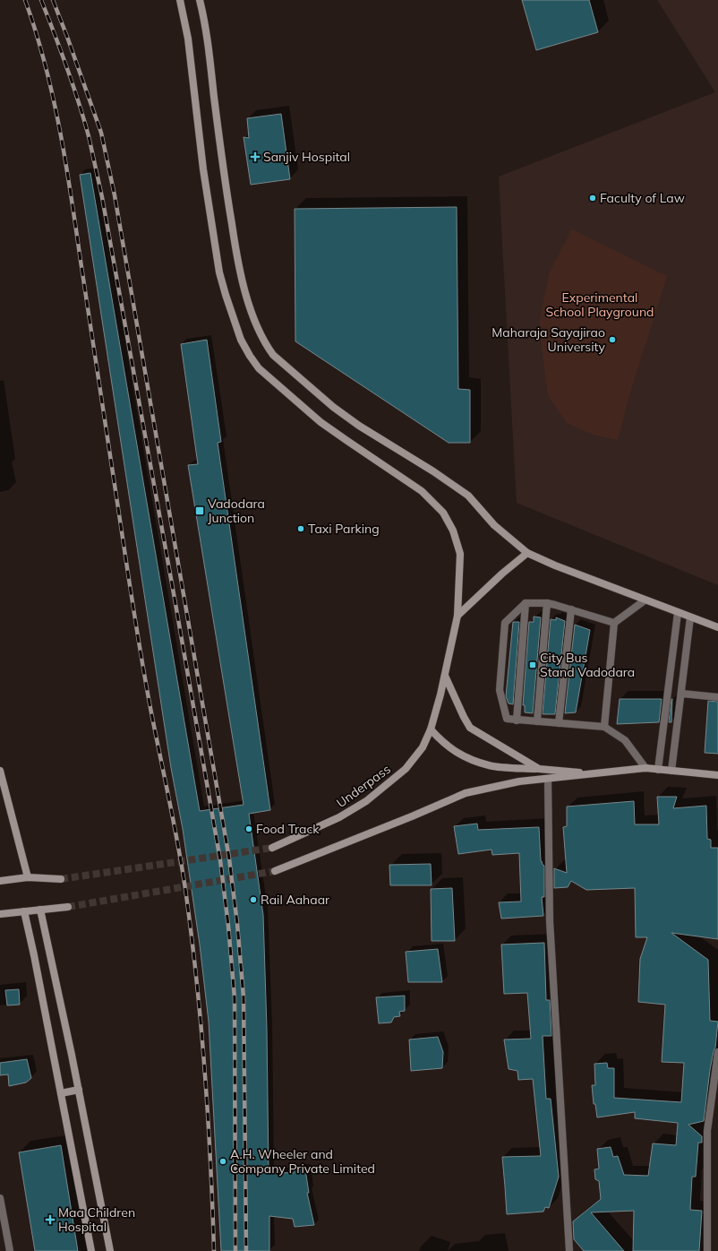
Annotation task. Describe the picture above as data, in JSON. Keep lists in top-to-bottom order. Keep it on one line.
{"streets":{"main road":["Underpass"]},"parks":["Experimental School Playground"],"places":{"health":["Sanjiv Hospital","Maa Children Hospital"],"other":["Faculty of Law","Maharaja Sayajirao University","Taxi Parking","Food Track","Rail Aahaar","A.H. Wheeler and Company Private Limited"],"transit":["Vadodara Junction","City Bus Stand Vadodara"]}}
